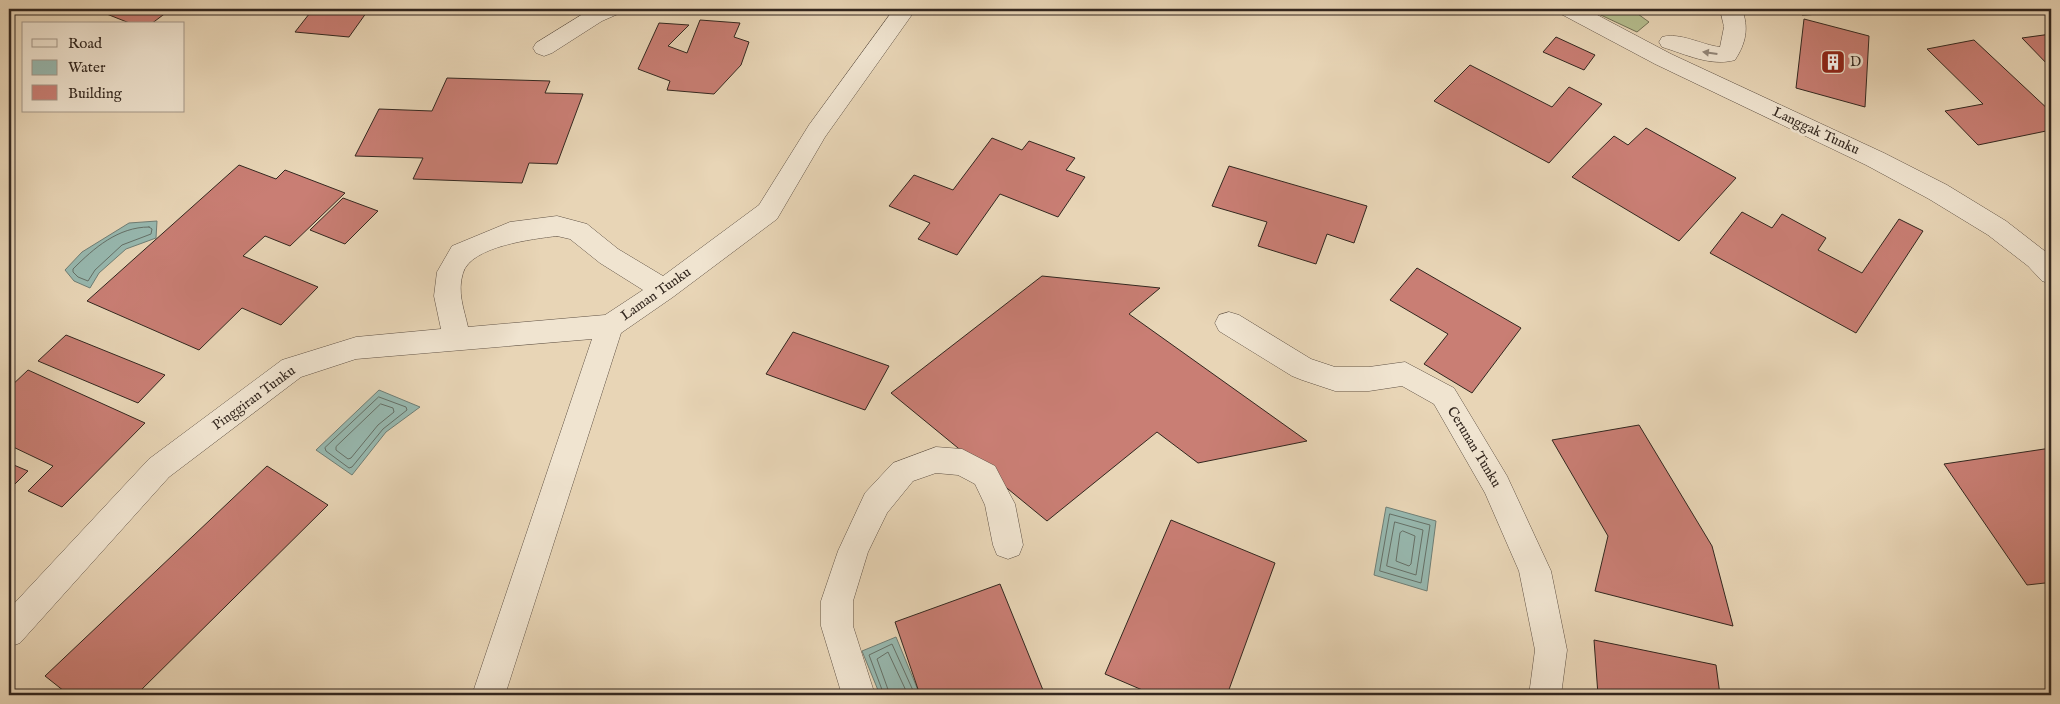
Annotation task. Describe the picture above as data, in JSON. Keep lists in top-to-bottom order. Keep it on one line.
{"streets":{"street":["Langgak Tunku","Laman Tunku","Pinggiran Tunku","Cerunan Tunku"]},"crossings":[["Laman Tunku","Pinggiran Tunku"]],"places":{"building":["D"]},"legend":["Road","Water","Building"]}
